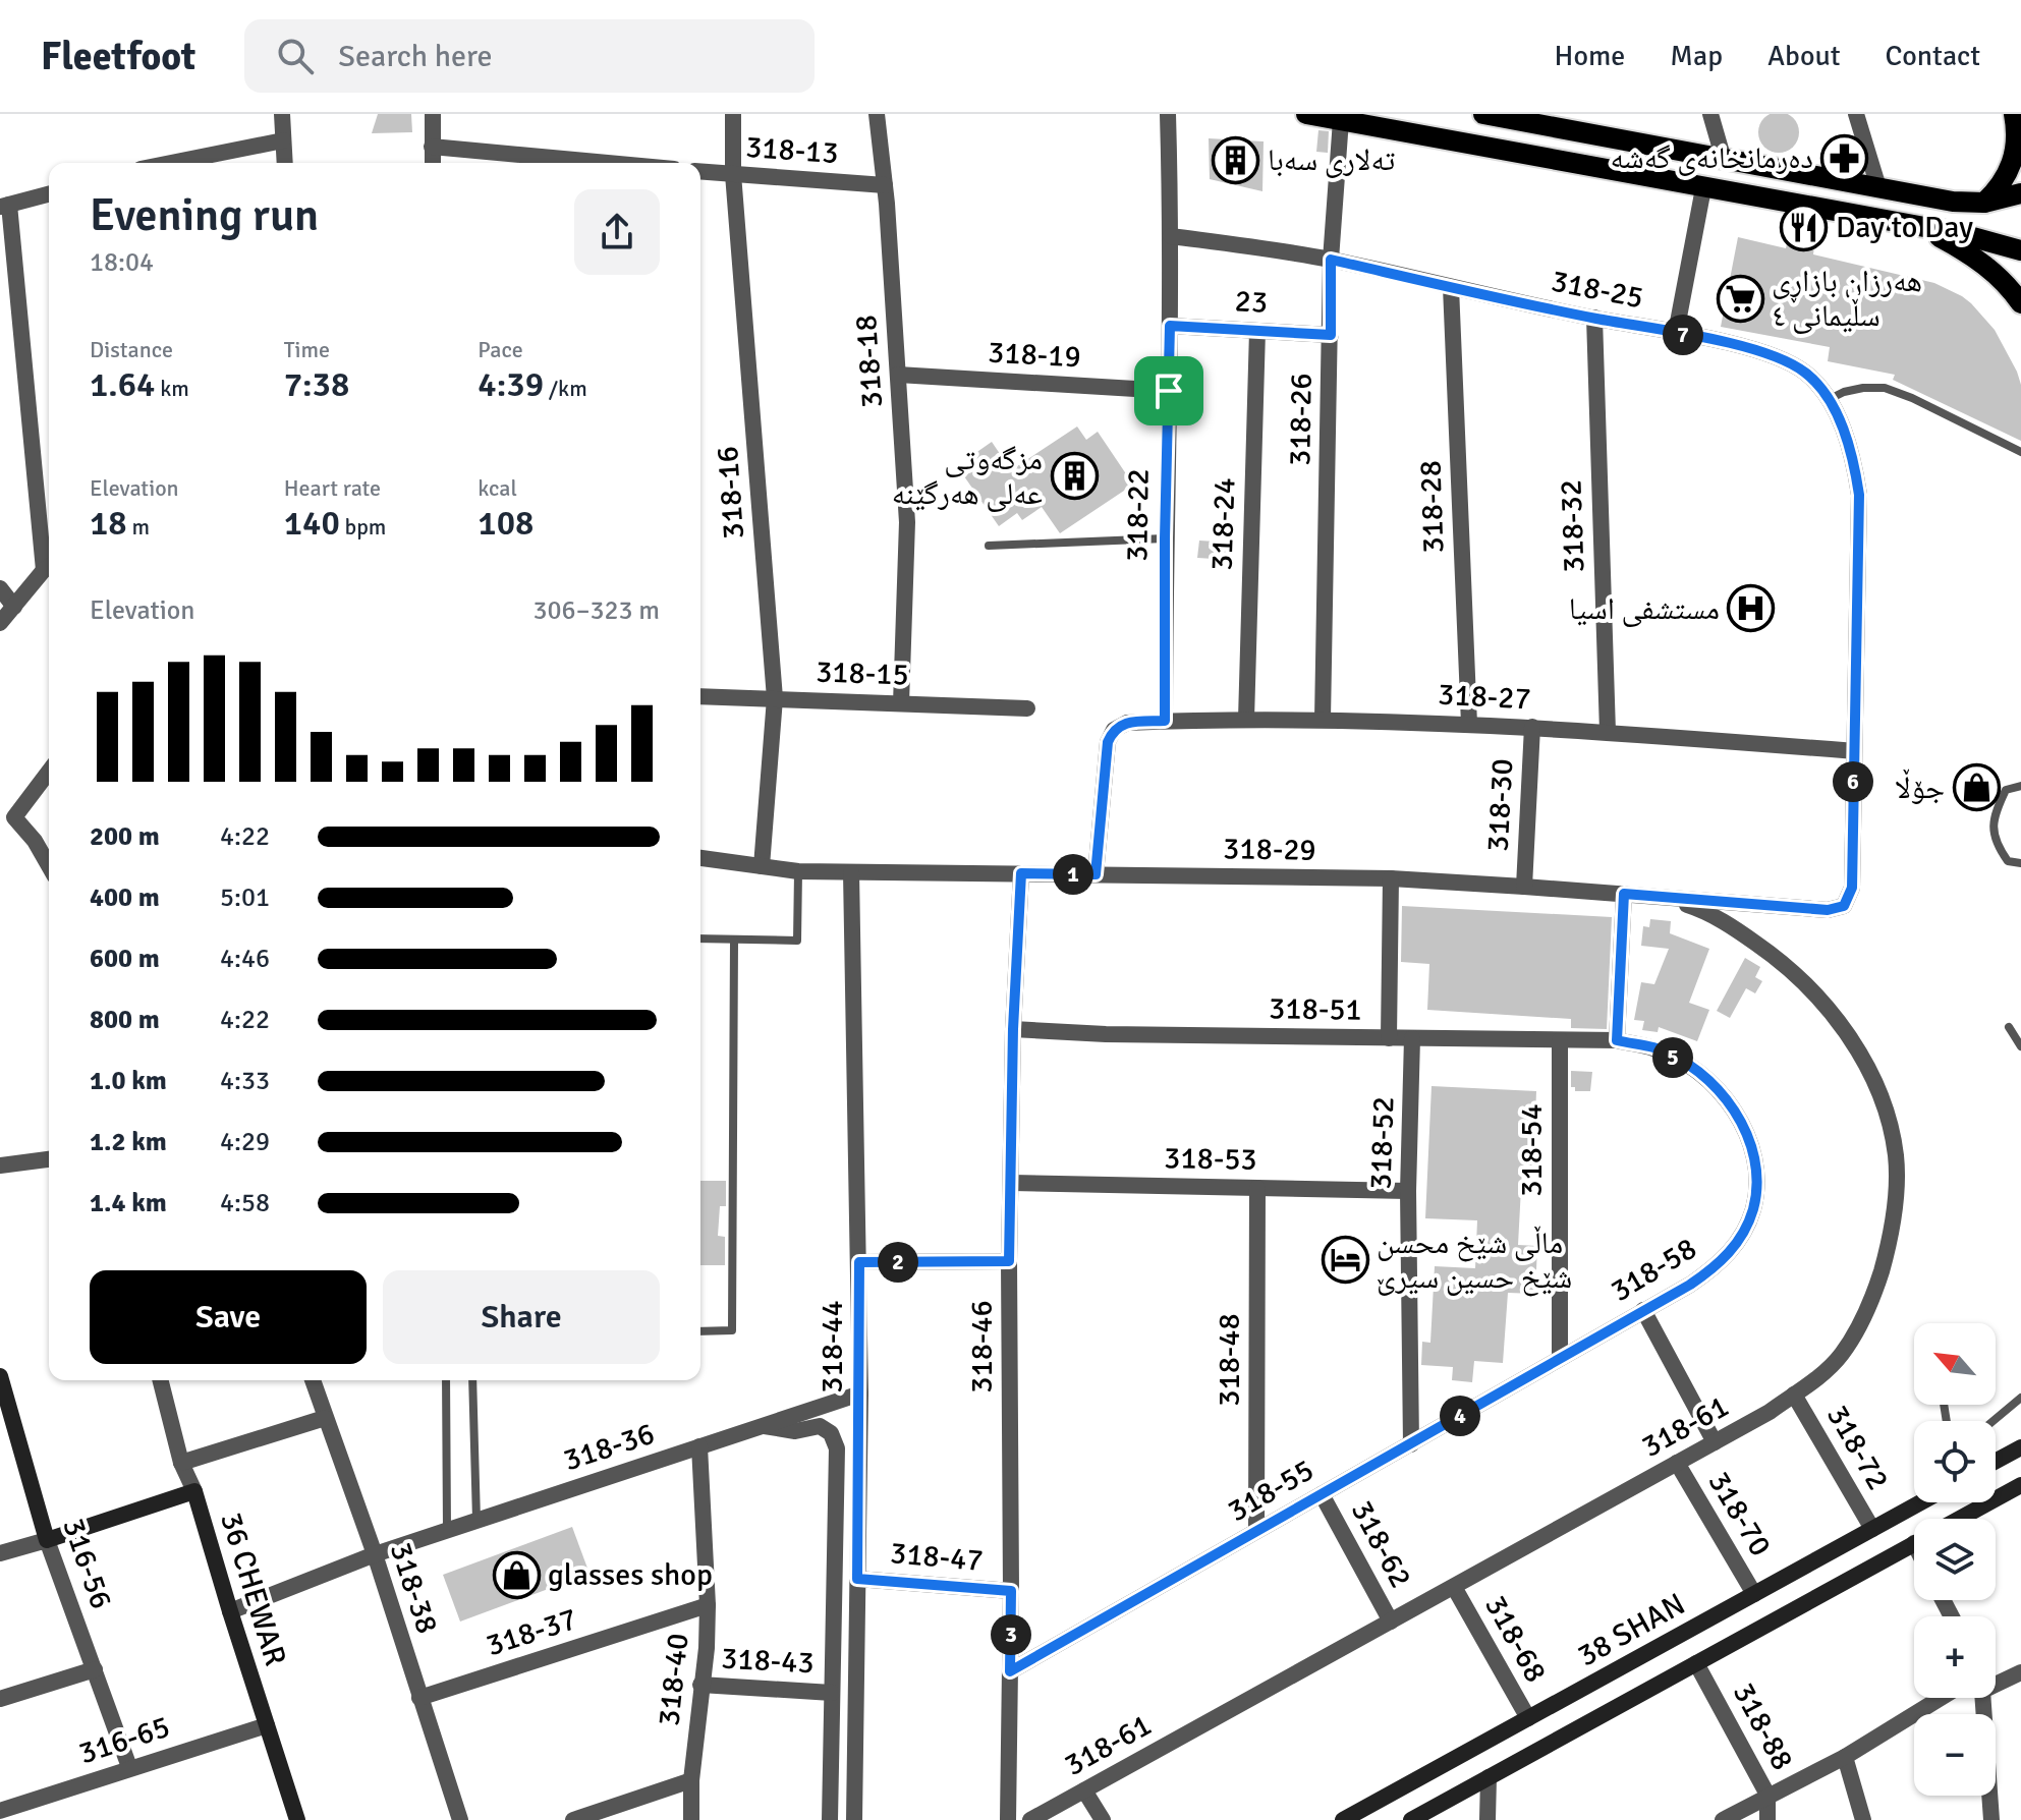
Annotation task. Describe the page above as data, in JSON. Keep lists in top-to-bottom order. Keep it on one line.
{"streets":{"street":["318-13","318-25","23","318-19","318-18","318-26","318-16","318-28","318-22","318-24","318-32","318-15","318-27","318-30","318-29","318-51","318-52","318-54","318-53","318-58","318-44","318-46","318-48","318-61","318-36","318-72","318-55","318-70","318-62","318-47","316-56","318-38","36 CHEWAR","38 SHAN","318-37","318-68","318-43","318-40","318-88","316-65"]},"crossings":[["318-13","318-18"],["318-13","318-16"],["318-25","318-26"],["318-25","318-28"],["318-25","318-22"],["318-25","318-32"],["318-25","318-27"],["318-25","318-29"],["23","318-26"],["23","318-22"],["23","318-24"],["318-19","318-18"],["318-19","318-22"],["318-18","318-15"],["318-26","318-27"],["318-16","318-15"],["318-16","318-29"],["318-28","318-27"],["318-22","318-27"],["318-24","318-27"],["318-32","318-27"],["318-27","318-30"],["318-27","318-29"],["318-30","318-29"],["318-29","318-44"],["318-29","318-46"],["318-29","318-61"],["318-51","318-52"],["318-51","318-54"],["318-51","318-58"],["318-51","318-46"],["318-52","318-53"],["318-52","318-55"],["318-54","318-58"],["318-54","318-55"],["318-53","318-46"],["318-53","318-48"],["318-58","318-55"],["318-44","318-36"],["318-44","318-47"],["318-46","318-55"],["318-46","318-47"],["318-48","318-55"],["318-61","318-72"],["318-61","318-70"],["318-61","318-62"],["318-61","318-68"],["318-36","318-38"],["318-36","36 CHEWAR"],["318-36","318-40"],["318-72","38 SHAN"],["318-55","318-62"],["318-70","38 SHAN"],["316-56","316-65"],["318-38","318-37"],["36 CHEWAR","316-65"],["38 SHAN","318-68"],["38 SHAN","318-88"],["318-37","318-40"],["318-43","318-40"]],"places":{"pharmacy":["دەرمانخانەی گەشە"],"building":["تەلاری سەبا","مزگەوتی عەلی هەرگێنە"],"restaurant":["Day to Day"],"supermarket":["هەرزان بازاڕی سڵیمانی ٤"],"hospital":["مستشفى اسيا"],"shop":["جۆڵا","glasses shop"],"hotel":["ماڵی شێخ محسن شێخ حسین سیرێ"]},"north":"top left","page":{"header":"Fleetfoot","search":"Search here","nav":["Home","Map","About","Contact"],"heading":["Evening run","18:04"],"stats":[["Distance","1.64 km"],["Time","7:38"],["Pace","4:39 /km"],["Elevation","18 m"],["Heart rate","140 bpm"],["kcal","108"]],"pins":["7","6","1","5","2","4","3"],"chart":["Elevation","306–323 m"],"list":[{"name":"200 m","note":"4:22"},{"name":"400 m","note":"5:01"},{"name":"600 m","note":"4:46"},{"name":"800 m","note":"4:22"},{"name":"1.0 km","note":"4:33"},{"name":"1.2 km","note":"4:29"},{"name":"1.4 km","note":"4:58"}],"buttons":["Save","Share"],"map_buttons":["+","−"]}}
